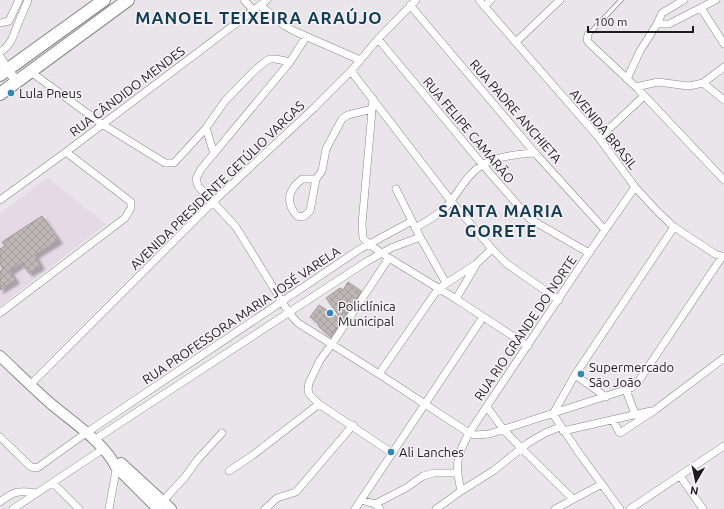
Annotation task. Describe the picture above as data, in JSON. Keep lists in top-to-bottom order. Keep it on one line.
{"streets":{"street":["RUA CÂNDIDO MENDES","RUA PADRE ANCHIETA","AVENIDA BRASIL","RUA FELIPE CAMARÃO","AVENIDA PRESIDENTE GETÚLIO VARGAS","RUA PROFESSORA MARIA JOSÉ VARELA","RUA RIO GRANDE DO NORTE"]},"crossings":[["RUA PADRE ANCHIETA","AVENIDA PRESIDENTE GETÚLIO VARGAS"],["RUA PADRE ANCHIETA","RUA RIO GRANDE DO NORTE"],["AVENIDA BRASIL","RUA RIO GRANDE DO NORTE"],["RUA FELIPE CAMARÃO","AVENIDA PRESIDENTE GETÚLIO VARGAS"],["RUA FELIPE CAMARÃO","RUA PROFESSORA MARIA JOSÉ VARELA"],["RUA FELIPE CAMARÃO","RUA RIO GRANDE DO NORTE"]],"districts":["MANOEL TEIXEIRA ARAÚJO","SANTA MARIA GORETE"],"places":["Lula Pneus","Policlínica Municipal","Supermercado São João","Ali Lanches"],"scale_bar":"100 m","north":"bottom"}
